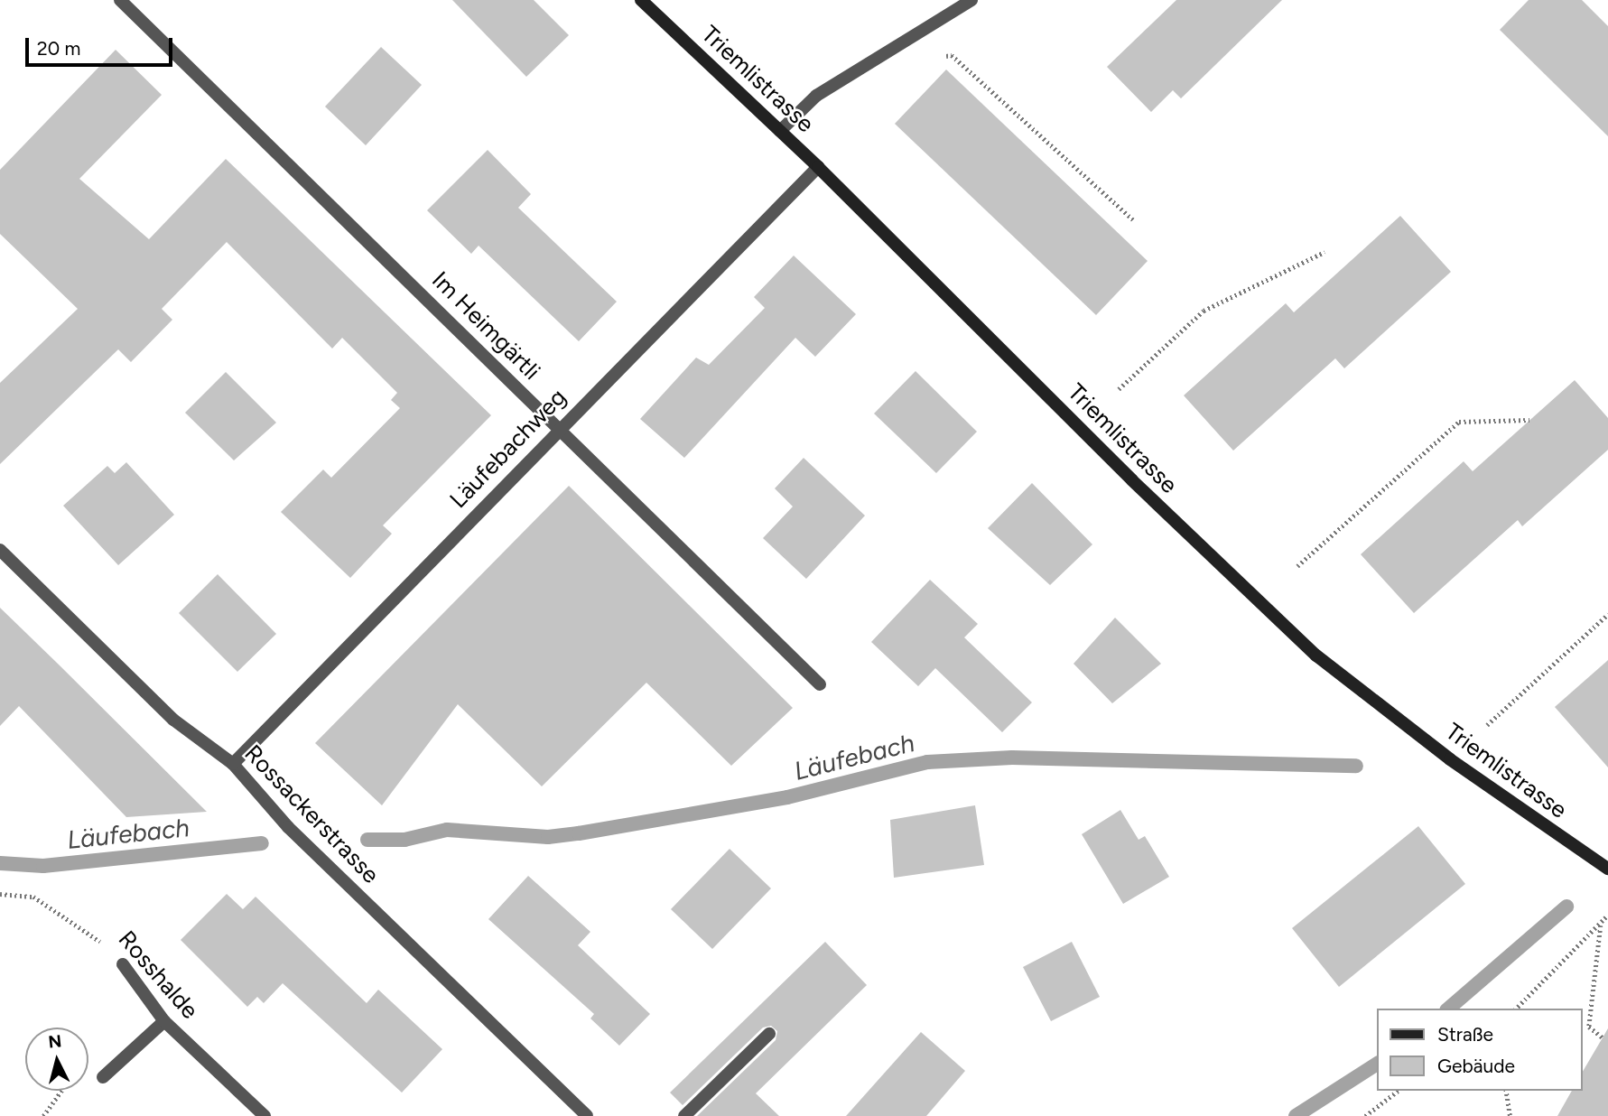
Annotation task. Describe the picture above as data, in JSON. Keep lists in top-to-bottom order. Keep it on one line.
{"streets":{"street":["Triemlistrasse","Im Heimgärtli","Läufebachweg","Rossackerstrasse","Rosshalde"]},"crossings":[["Triemlistrasse","Läufebachweg"],["Im Heimgärtli","Läufebachweg"],["Läufebachweg","Rossackerstrasse"]],"water":["Läufebach"],"legend":["Straße","Gebäude"],"scale_bar":"20 m","north":"top"}
